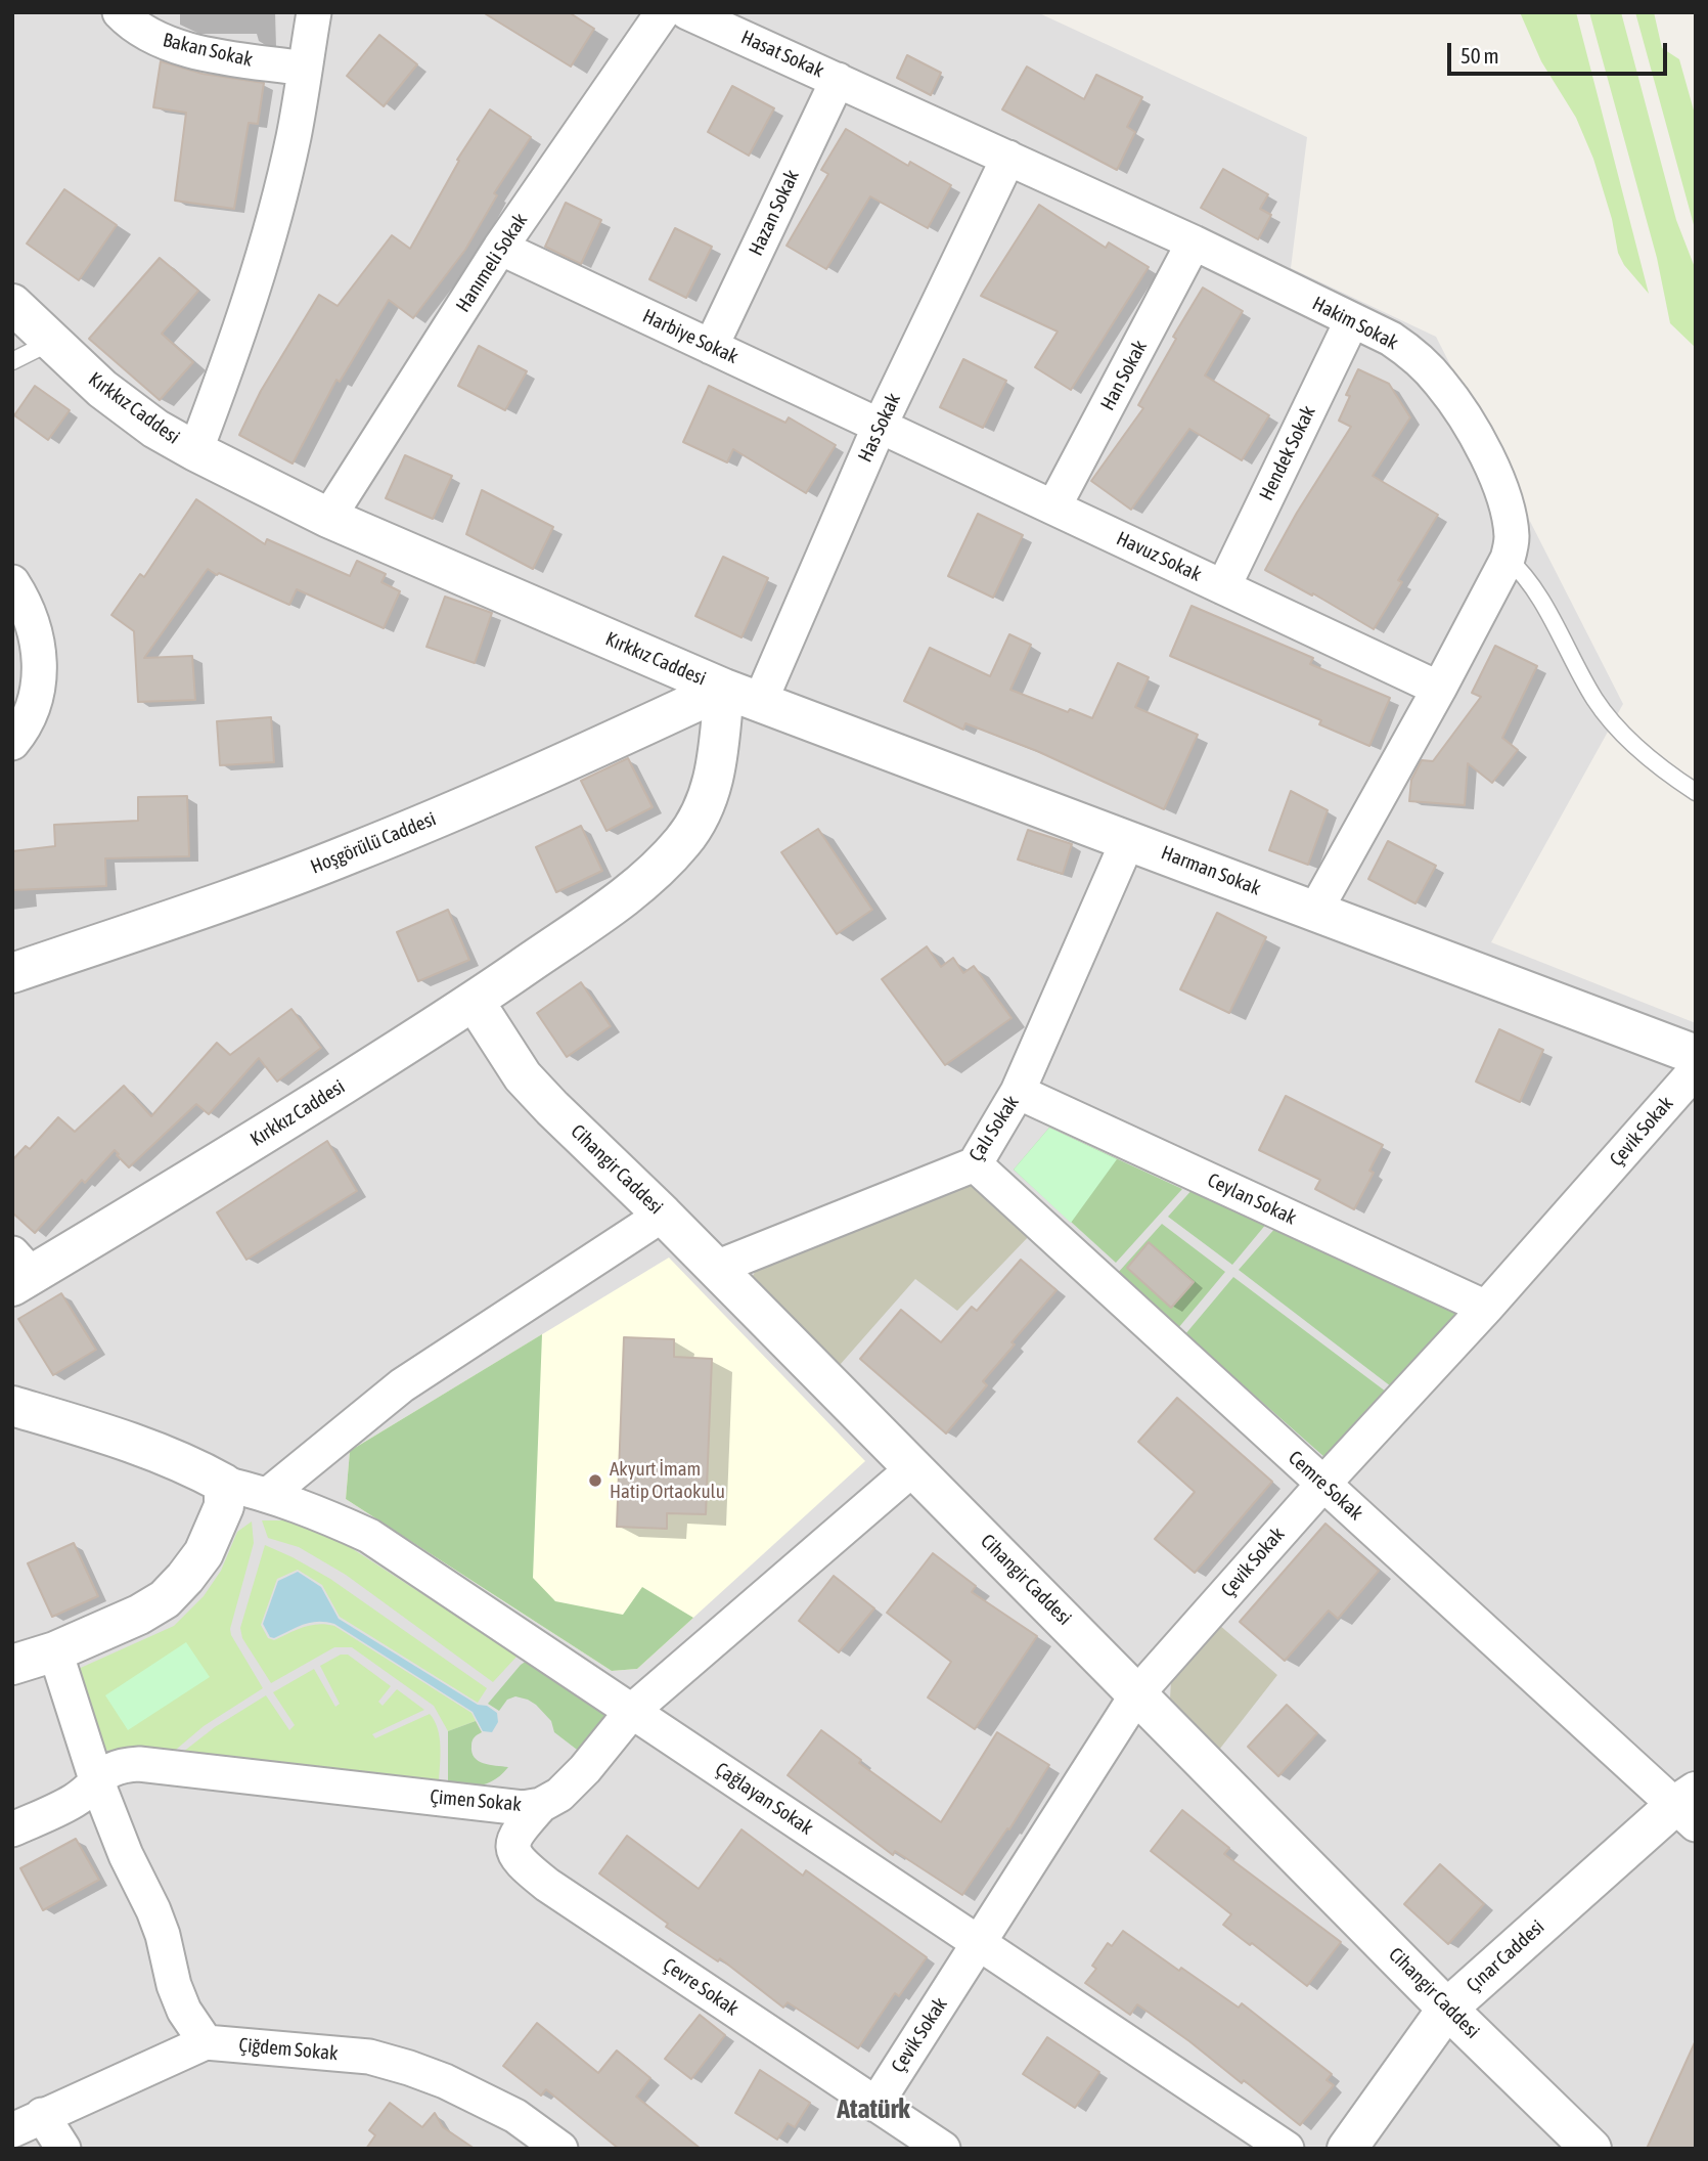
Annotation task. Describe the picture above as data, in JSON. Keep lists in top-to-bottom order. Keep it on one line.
{"streets":{"street":["Bakan Sokak","Hasat Sokak","Hazan Sokak","Hanımeli Sokak","Hakim Sokak","Harbiye Sokak","Han Sokak","Kırkkız Caddesi","Has Sokak","Hendek Sokak","Havuz Sokak","Hoşgörülü Caddesi","Harman Sokak","Çalı Sokak","Çevik Sokak","Cihangir Caddesi","Ceylan Sokak","Cemre Sokak","Çağlayan Sokak","Çimen Sokak","Çınar Caddesi","Çevre Sokak","Çiğdem Sokak"]},"crossings":[["Hasat Sokak","Hazan Sokak"],["Hasat Sokak","Hakim Sokak"],["Hazan Sokak","Hakim Sokak"],["Hazan Sokak","Harbiye Sokak"],["Hanımeli Sokak","Harbiye Sokak"],["Hanımeli Sokak","Kırkkız Caddesi"],["Hakim Sokak","Han Sokak"],["Hakim Sokak","Has Sokak"],["Hakim Sokak","Hendek Sokak"],["Hakim Sokak","Havuz Sokak"],["Hakim Sokak","Harman Sokak"],["Harbiye Sokak","Has Sokak"],["Harbiye Sokak","Havuz Sokak"],["Han Sokak","Havuz Sokak"],["Kırkkız Caddesi","Has Sokak"],["Kırkkız Caddesi","Hoşgörülü Caddesi"],["Kırkkız Caddesi","Harman Sokak"],["Kırkkız Caddesi","Cihangir Caddesi"],["Has Sokak","Havuz Sokak"],["Has Sokak","Hoşgörülü Caddesi"],["Has Sokak","Harman Sokak"],["Hendek Sokak","Havuz Sokak"],["Hoşgörülü Caddesi","Harman Sokak"],["Harman Sokak","Çalı Sokak"],["Çalı Sokak","Cihangir Caddesi"],["Çalı Sokak","Ceylan Sokak"],["Çalı Sokak","Cemre Sokak"],["Çevik Sokak","Cihangir Caddesi"],["Çevik Sokak","Ceylan Sokak"],["Çevik Sokak","Cemre Sokak"],["Çevik Sokak","Çağlayan Sokak"],["Çevik Sokak","Çevre Sokak"],["Cihangir Caddesi","Çimen Sokak"],["Cihangir Caddesi","Çınar Caddesi"],["Cemre Sokak","Çınar Caddesi"],["Çağlayan Sokak","Çimen Sokak"],["Çimen Sokak","Çevre Sokak"]],"districts":["Atatürk"],"places":["Akyurt İmam Hatip Ortaokulu"],"scale_bar":"50 m"}
